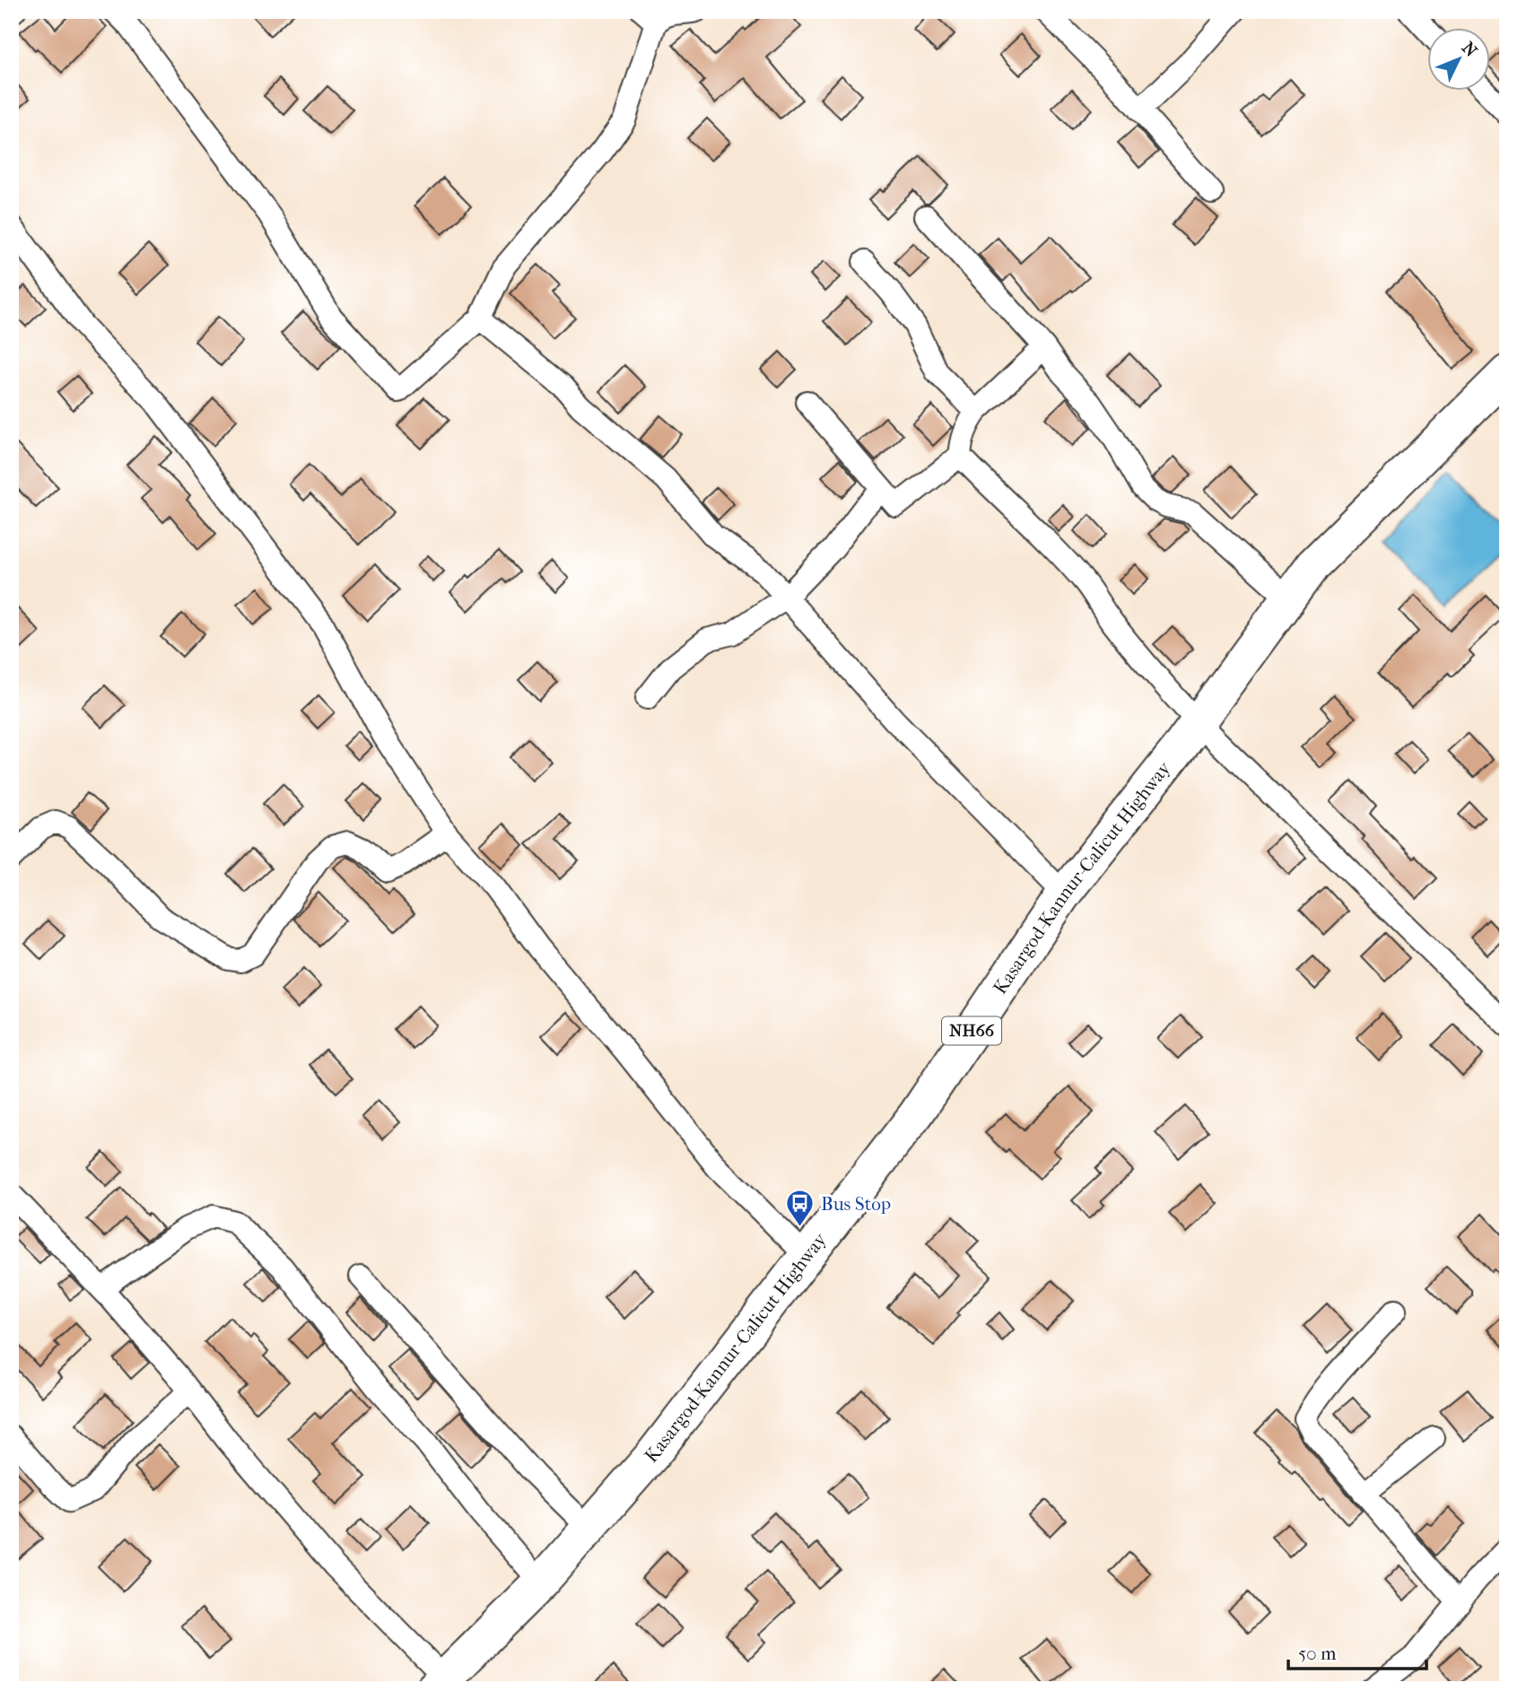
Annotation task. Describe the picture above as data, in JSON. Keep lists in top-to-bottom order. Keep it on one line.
{"streets":{"highway":["Kasargod-Kannur-Calicut Highway","NH66"]},"places":{"bus stop":["Bus Stop"]},"scale_bar":"50 m","north":"top right"}
